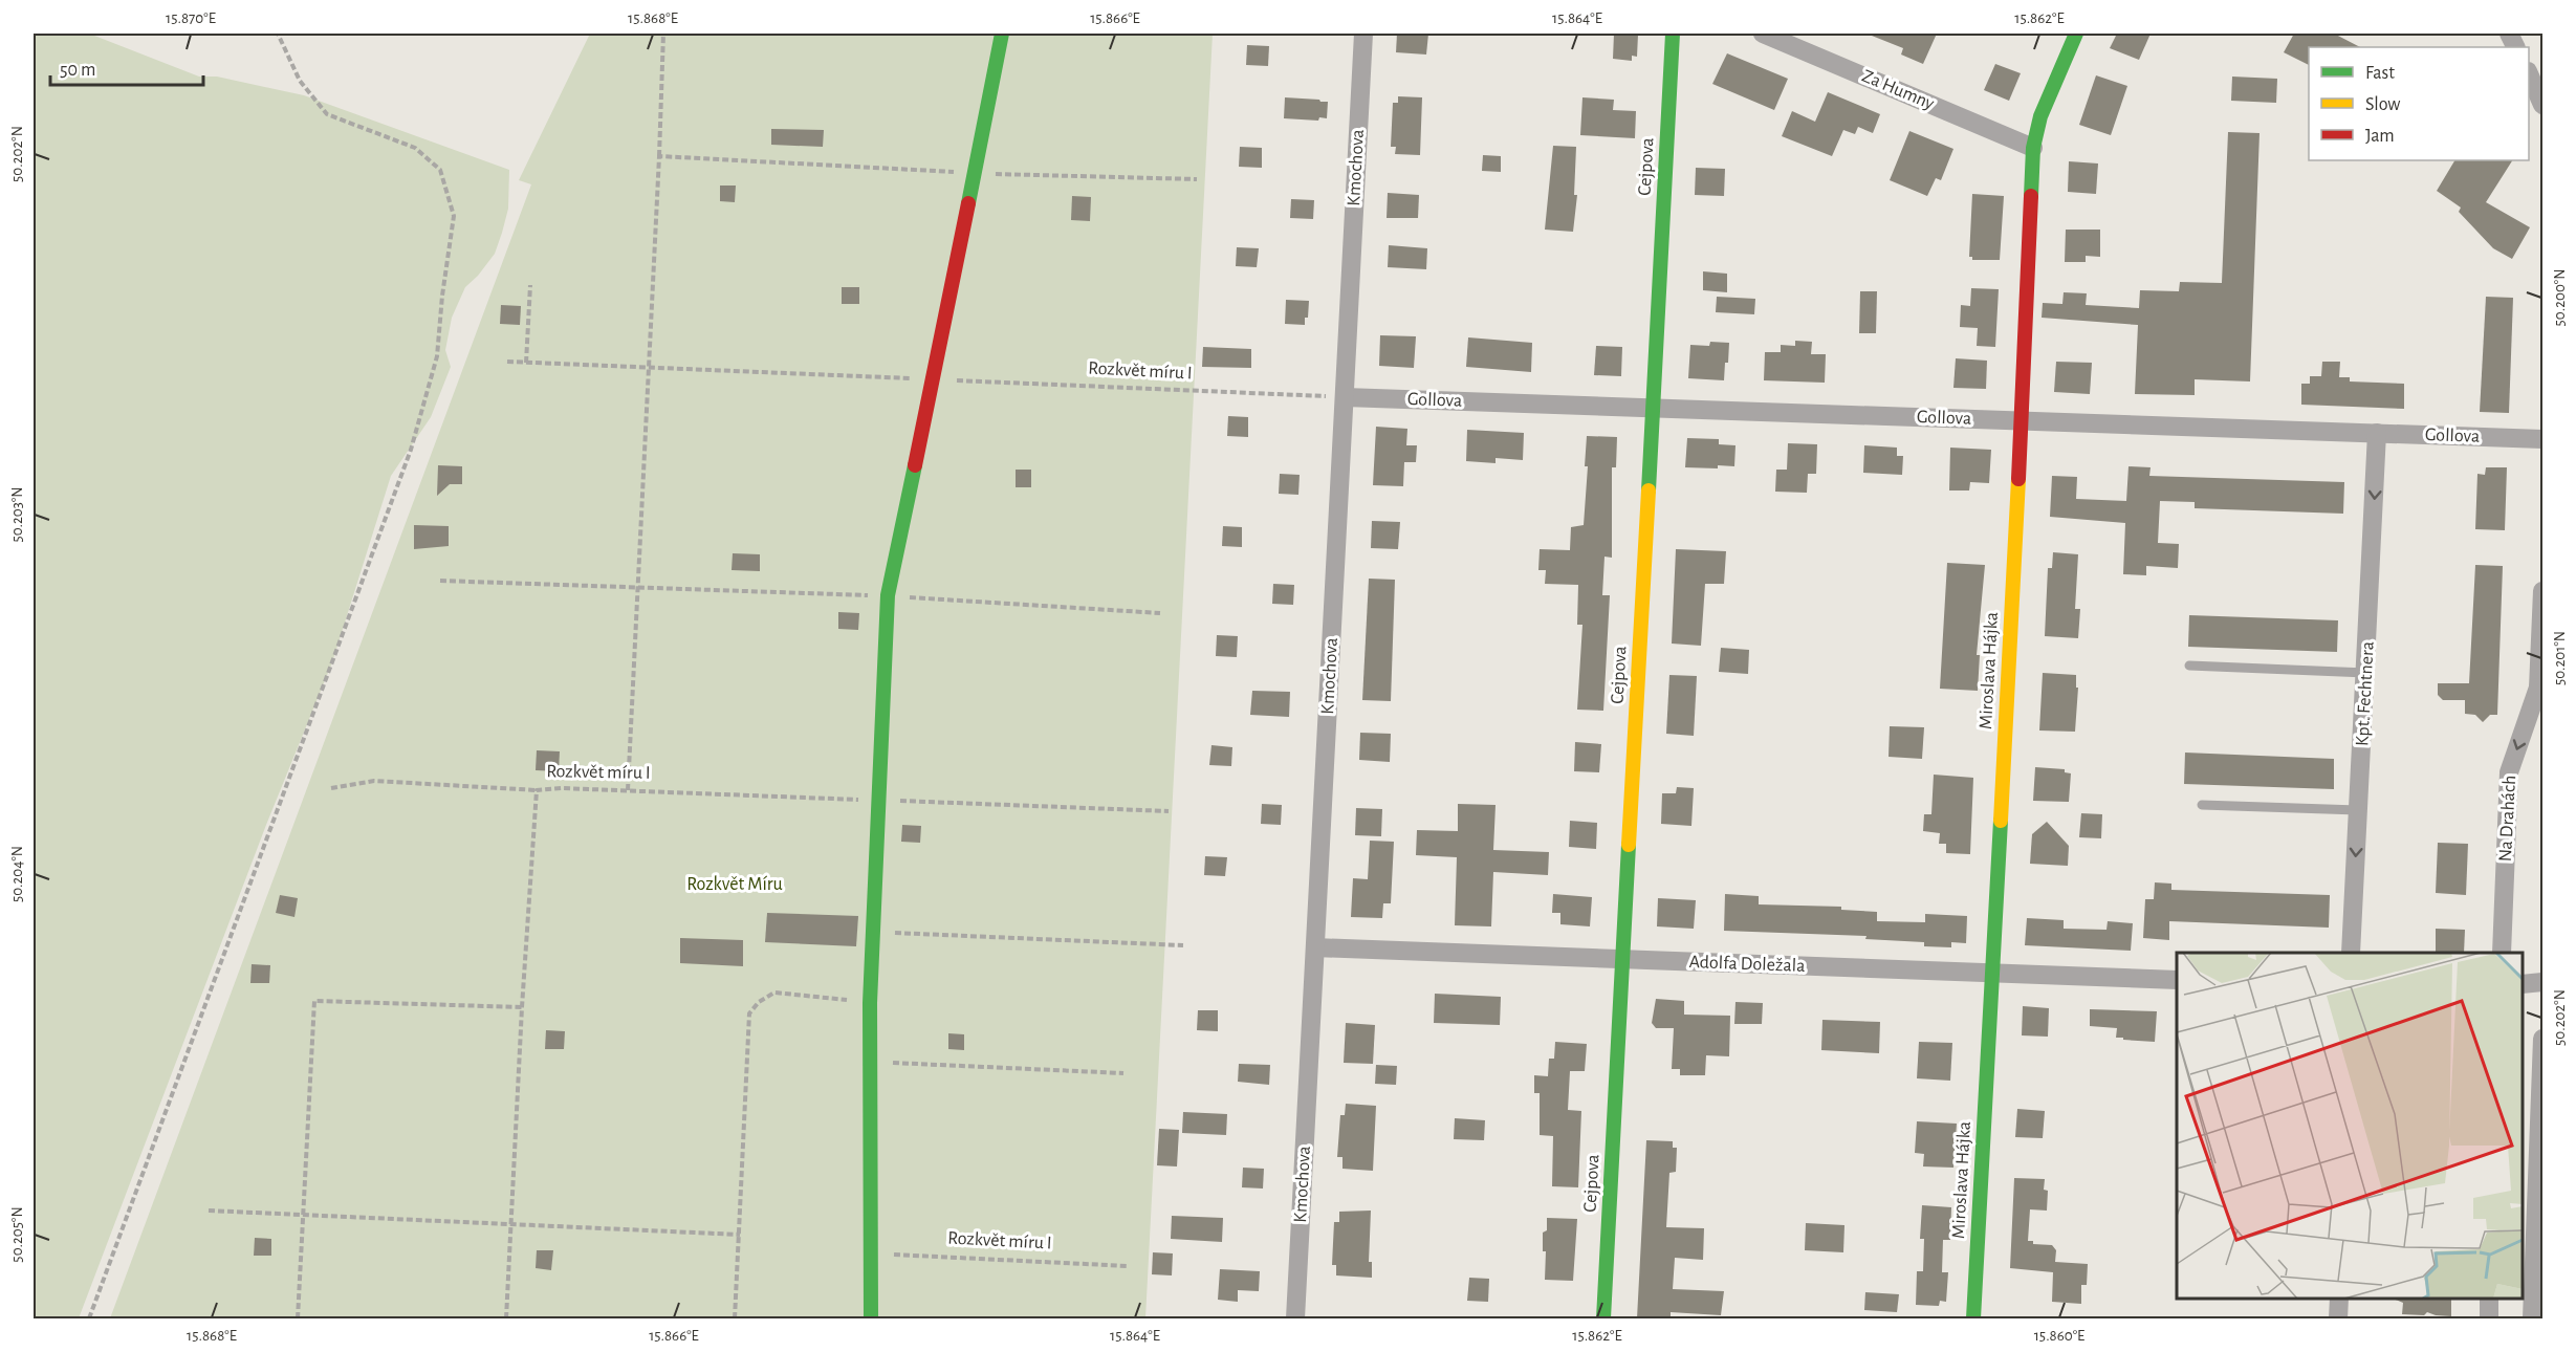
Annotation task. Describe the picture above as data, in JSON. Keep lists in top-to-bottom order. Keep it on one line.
{"streets":{"street":["Za Humny","Cejpova","Kmochova","Gollova","Miroslava Hájka","Kpt. Fechtnera","Na Drahách","Adolfa Doležala"],"path":["Rozkvět míru I"]},"crossings":[["Za Humny","Miroslava Hájka"],["Cejpova","Gollova"],["Cejpova","Adolfa Doležala"],["Kmochova","Rozkvět míru I"],["Kmochova","Gollova"],["Kmochova","Adolfa Doležala"],["Rozkvět míru I","Gollova"],["Gollova","Miroslava Hájka"],["Gollova","Kpt. Fechtnera"],["Miroslava Hájka","Adolfa Doležala"]],"one_way":["Kpt. Fechtnera","Na Drahách"],"parks":["Rozkvět Míru"],"legend":["Fast","Slow","Jam"],"scale_bar":"50 m","coordinates":["15.870°E","15.868°E","15.866°E","15.864°E","15.862°E","50.202°N","50.200°N","50.203°N","50.201°N","50.204°N","50.205°N","15.860°E"]}
